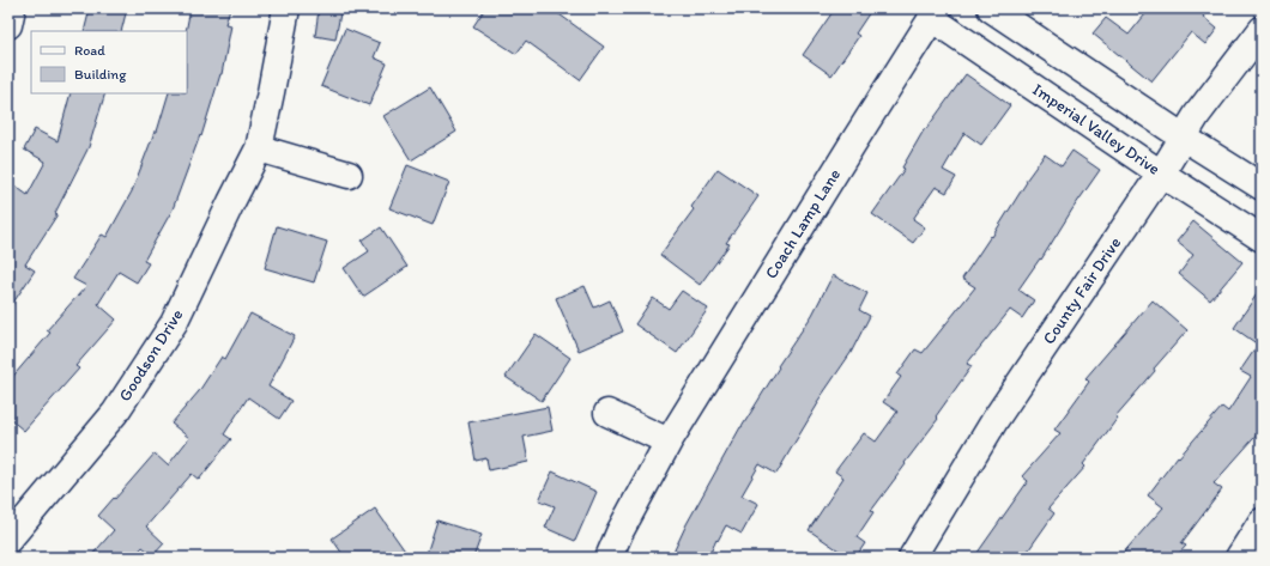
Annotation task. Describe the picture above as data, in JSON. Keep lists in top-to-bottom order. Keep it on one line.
{"streets":{"street":["Imperial Valley Drive","Coach Lamp Lane","County Fair Drive","Goodson Drive"]},"crossings":[["Imperial Valley Drive","Coach Lamp Lane"],["Imperial Valley Drive","County Fair Drive"]],"legend":["Road","Building"]}
